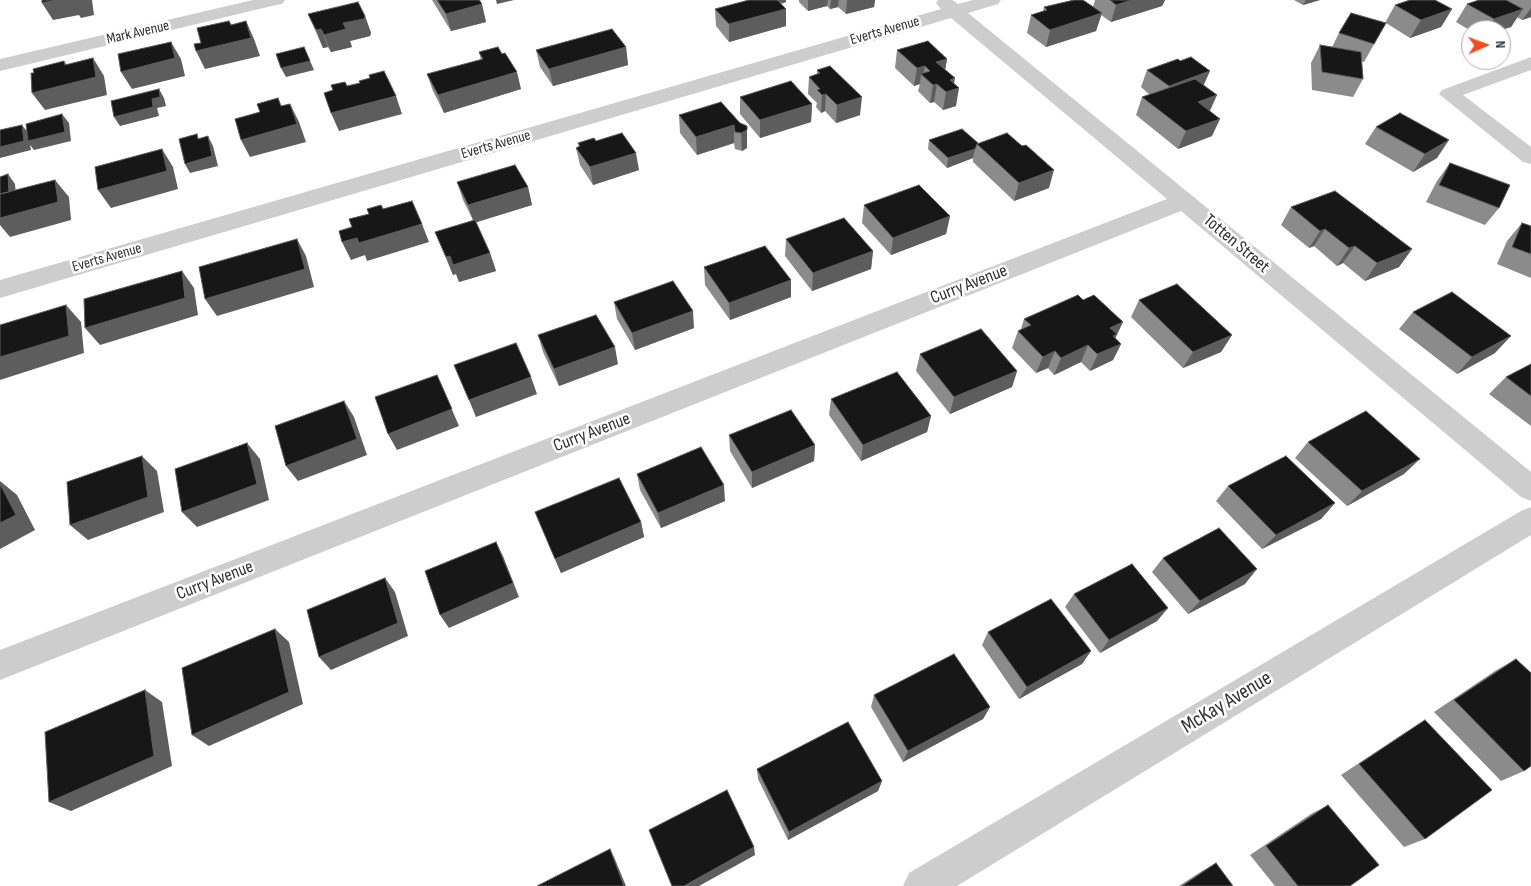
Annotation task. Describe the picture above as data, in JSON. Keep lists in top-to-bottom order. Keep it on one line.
{"streets":{"street":["Everts Avenue","Mark Avenue","Totten Street","Curry Avenue","McKay Avenue"]},"crossings":[["Everts Avenue","Totten Street"],["Totten Street","Curry Avenue"]],"north":"right"}
